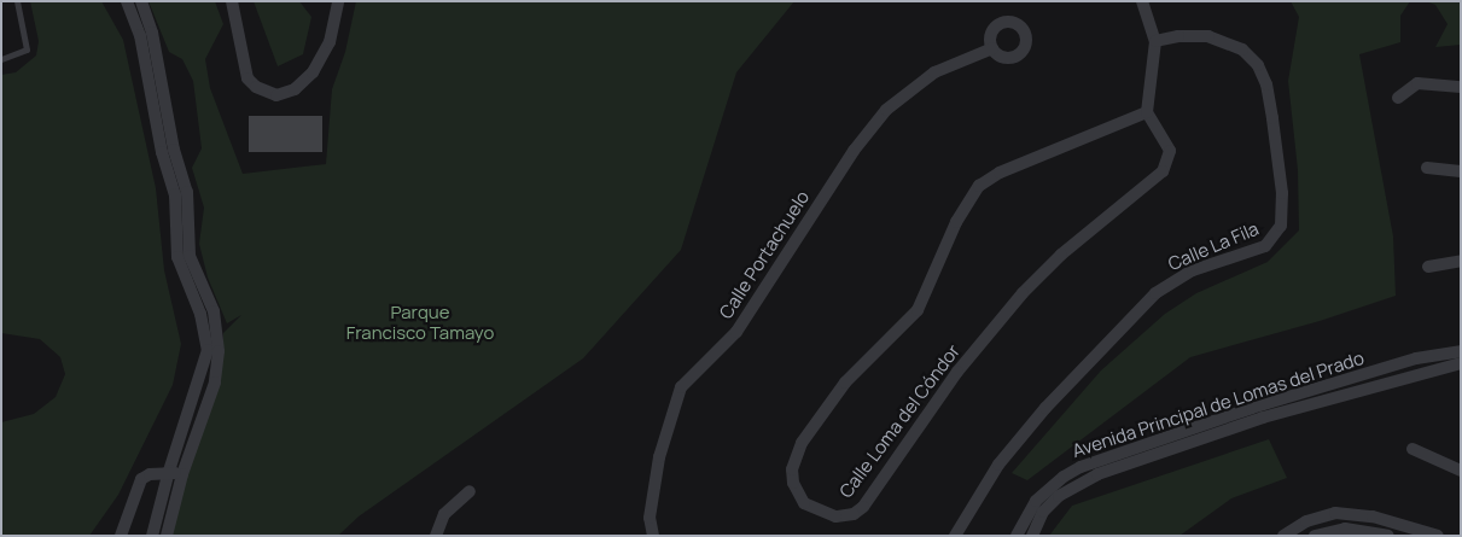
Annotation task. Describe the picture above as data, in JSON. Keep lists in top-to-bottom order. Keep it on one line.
{"streets":{"street":["Calle La Fila","Calle Portachuelo","Avenida Principal de Lomas del Prado","Calle Loma del Cóndor"]},"parks":["Parque Francisco Tamayo"]}
